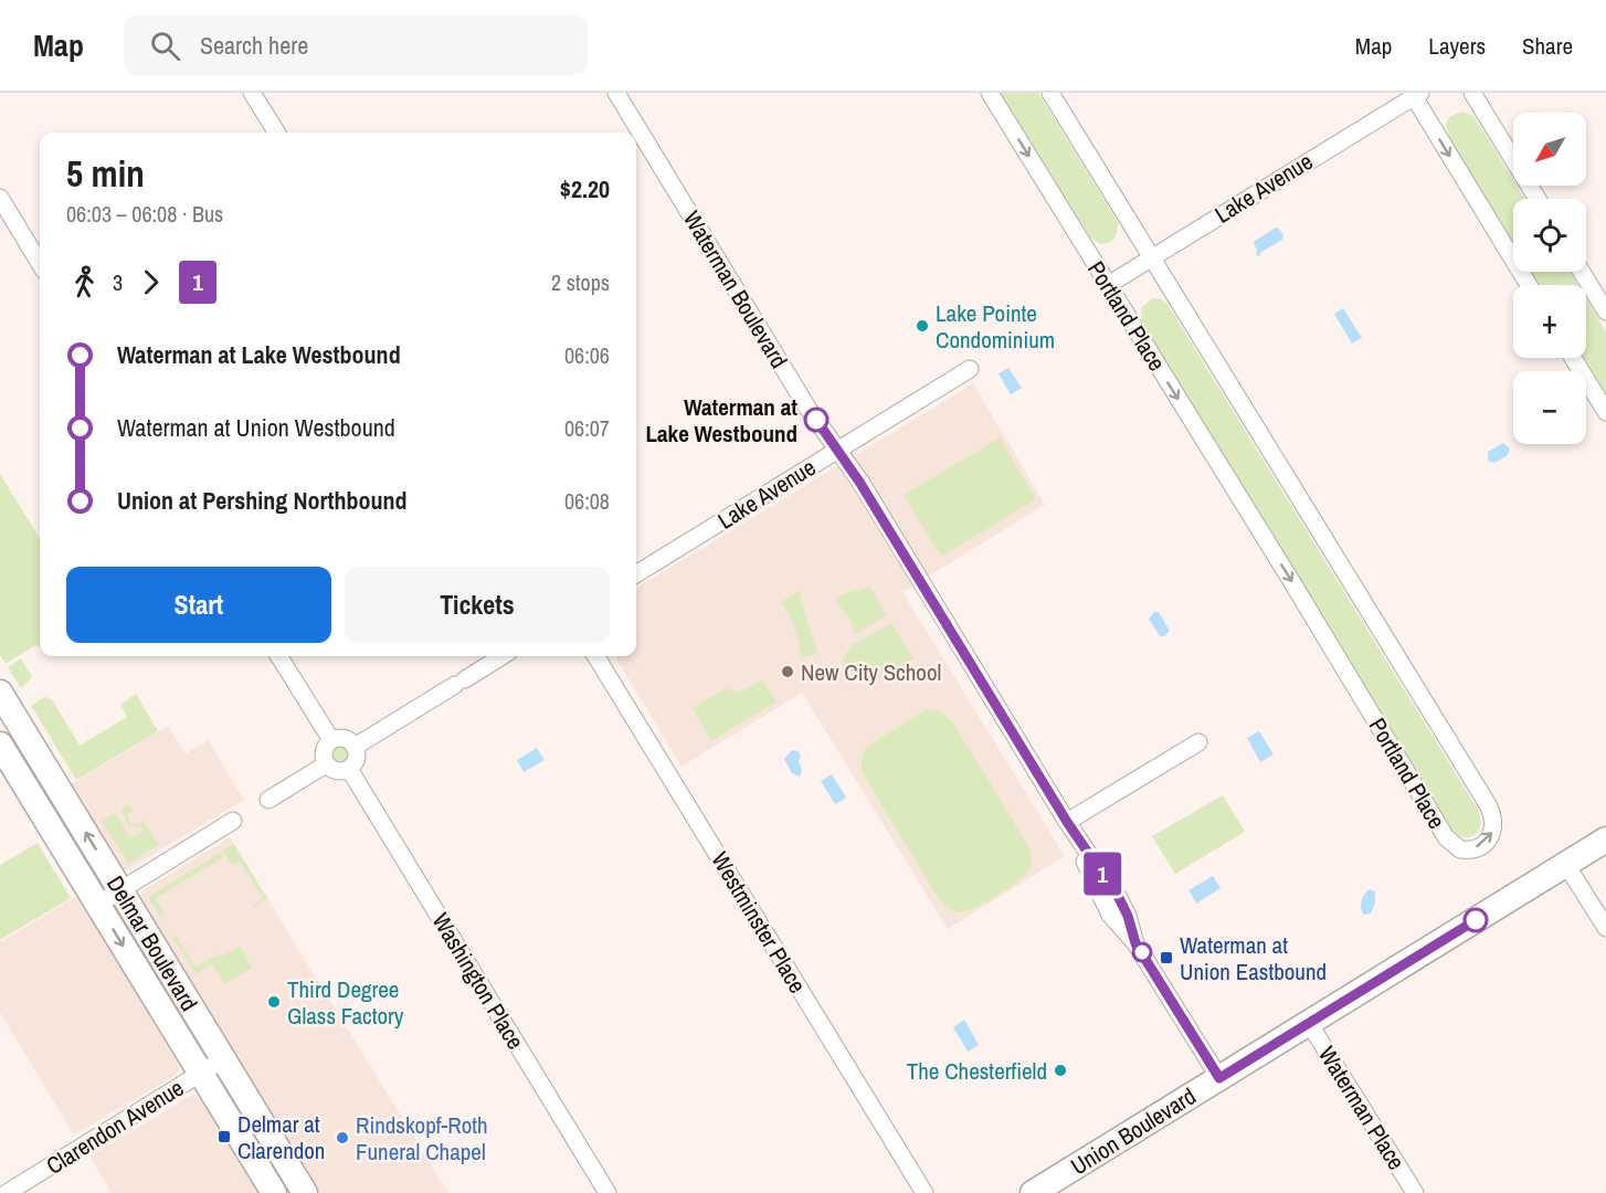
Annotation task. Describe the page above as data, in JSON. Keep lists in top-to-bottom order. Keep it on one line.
{"streets":{"main road":["Delmar Boulevard","Union Boulevard"],"street":["Lake Avenue","Waterman Boulevard","Portland Place","Westminster Place","Washington Place","Waterman Place","Clarendon Avenue"]},"crossings":[["Lake Avenue","Waterman Boulevard"],["Lake Avenue","Portland Place"],["Waterman Boulevard","Union Boulevard"],["Delmar Boulevard","Clarendon Avenue"],["Waterman Place","Union Boulevard"]],"places":{"other":["Lake Pointe Condominium","Waterman at Lake Westbound","New City School","Third Degree Glass Factory","The Chesterfield","Rindskopf-Roth Funeral Chapel"],"transit":["Waterman at Union Eastbound","Delmar at Clarendon"]},"lines":["bus line 1"],"north":"bottom left","page":{"header":"Map","search":"Search here","nav":["Map","Layers","Share"],"on_map":"1","map_buttons":["+","−"],"heading":["5 min","06:03 – 06:08 · Bus","$2.20"],"legs":["3","1","2 stops"],"list":[{"name":"Waterman at Lake Westbound","value":"06:06"},{"name":"Waterman at Union Westbound","value":"06:07"},{"name":"Union at Pershing Northbound","value":"06:08"}],"buttons":["Start","Tickets"]}}
